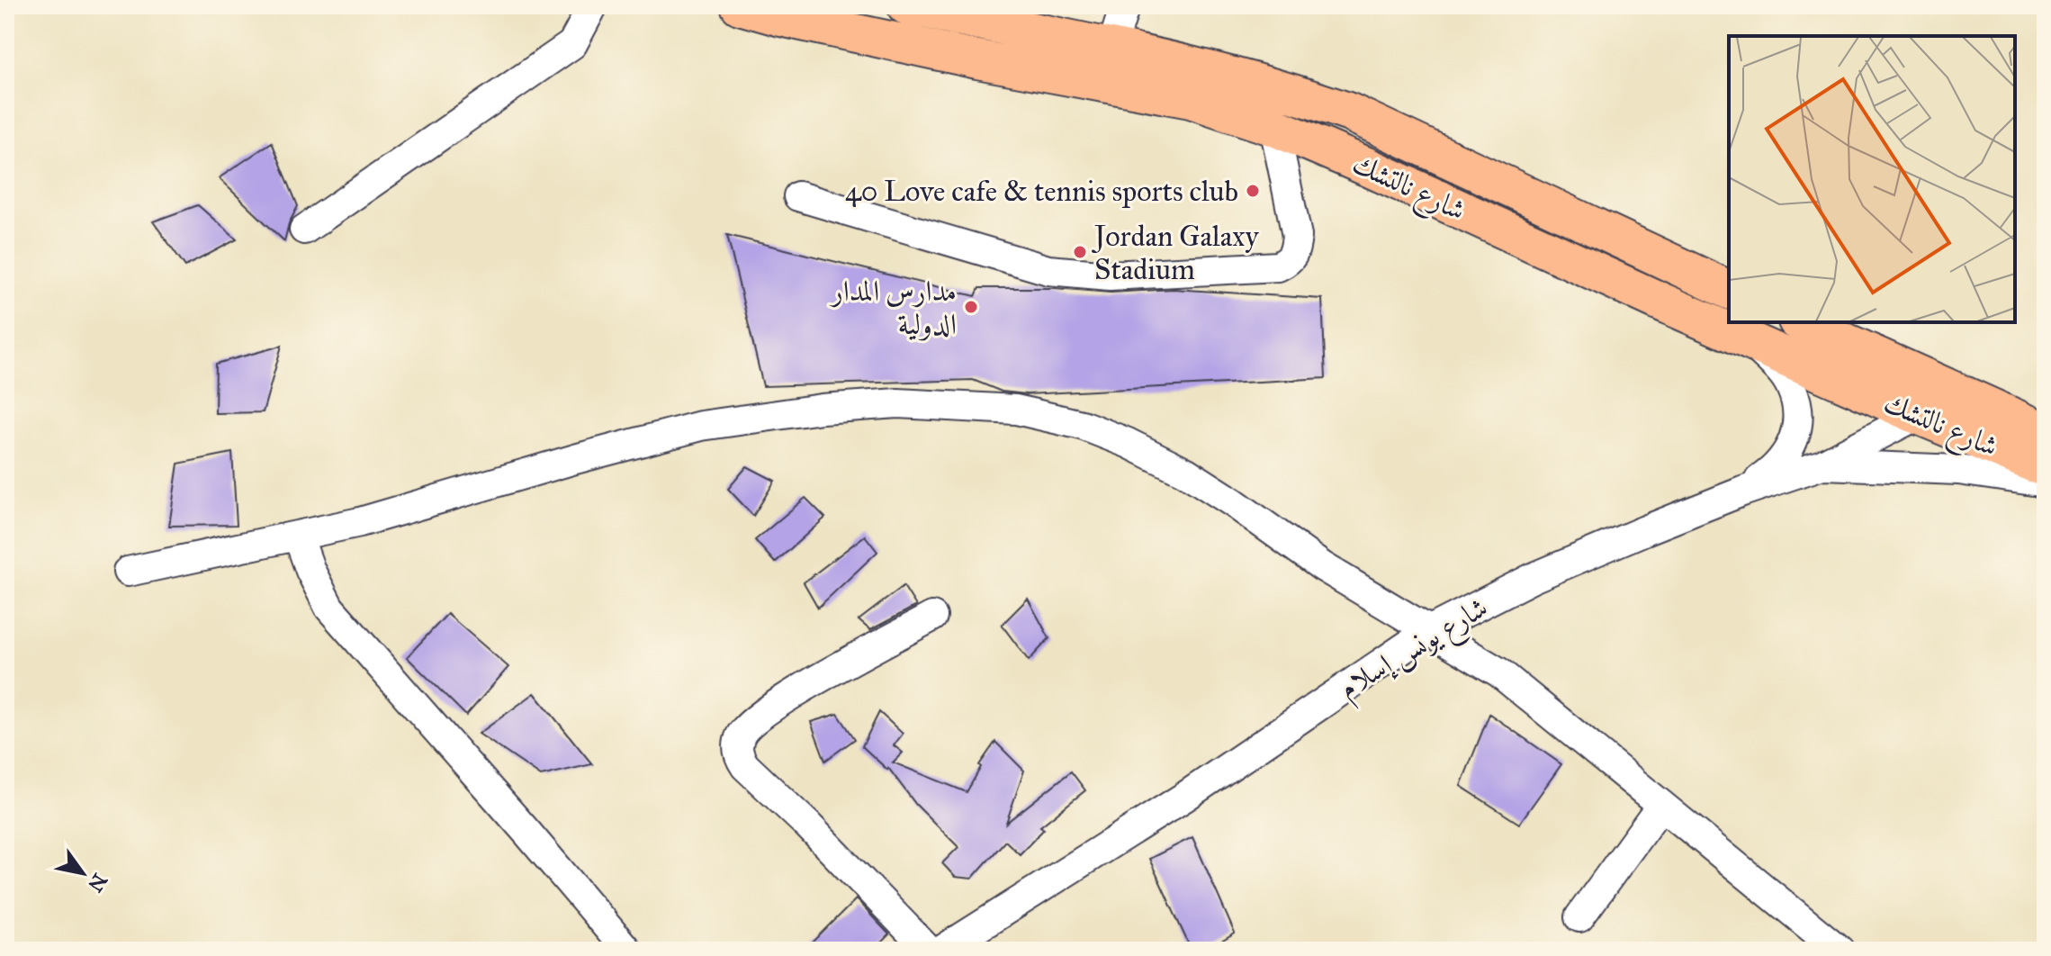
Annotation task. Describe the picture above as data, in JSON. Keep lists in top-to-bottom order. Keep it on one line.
{"streets":{"main road":["شارع نالتشك"],"street":["شارع يونس إسلام"]},"crossings":[["شارع نالتشك","شارع يونس إسلام"]],"places":["40 Love cafe & tennis sports club","Jordan Galaxy Stadium","مدارس المدار الدولية"],"north":"bottom right"}
